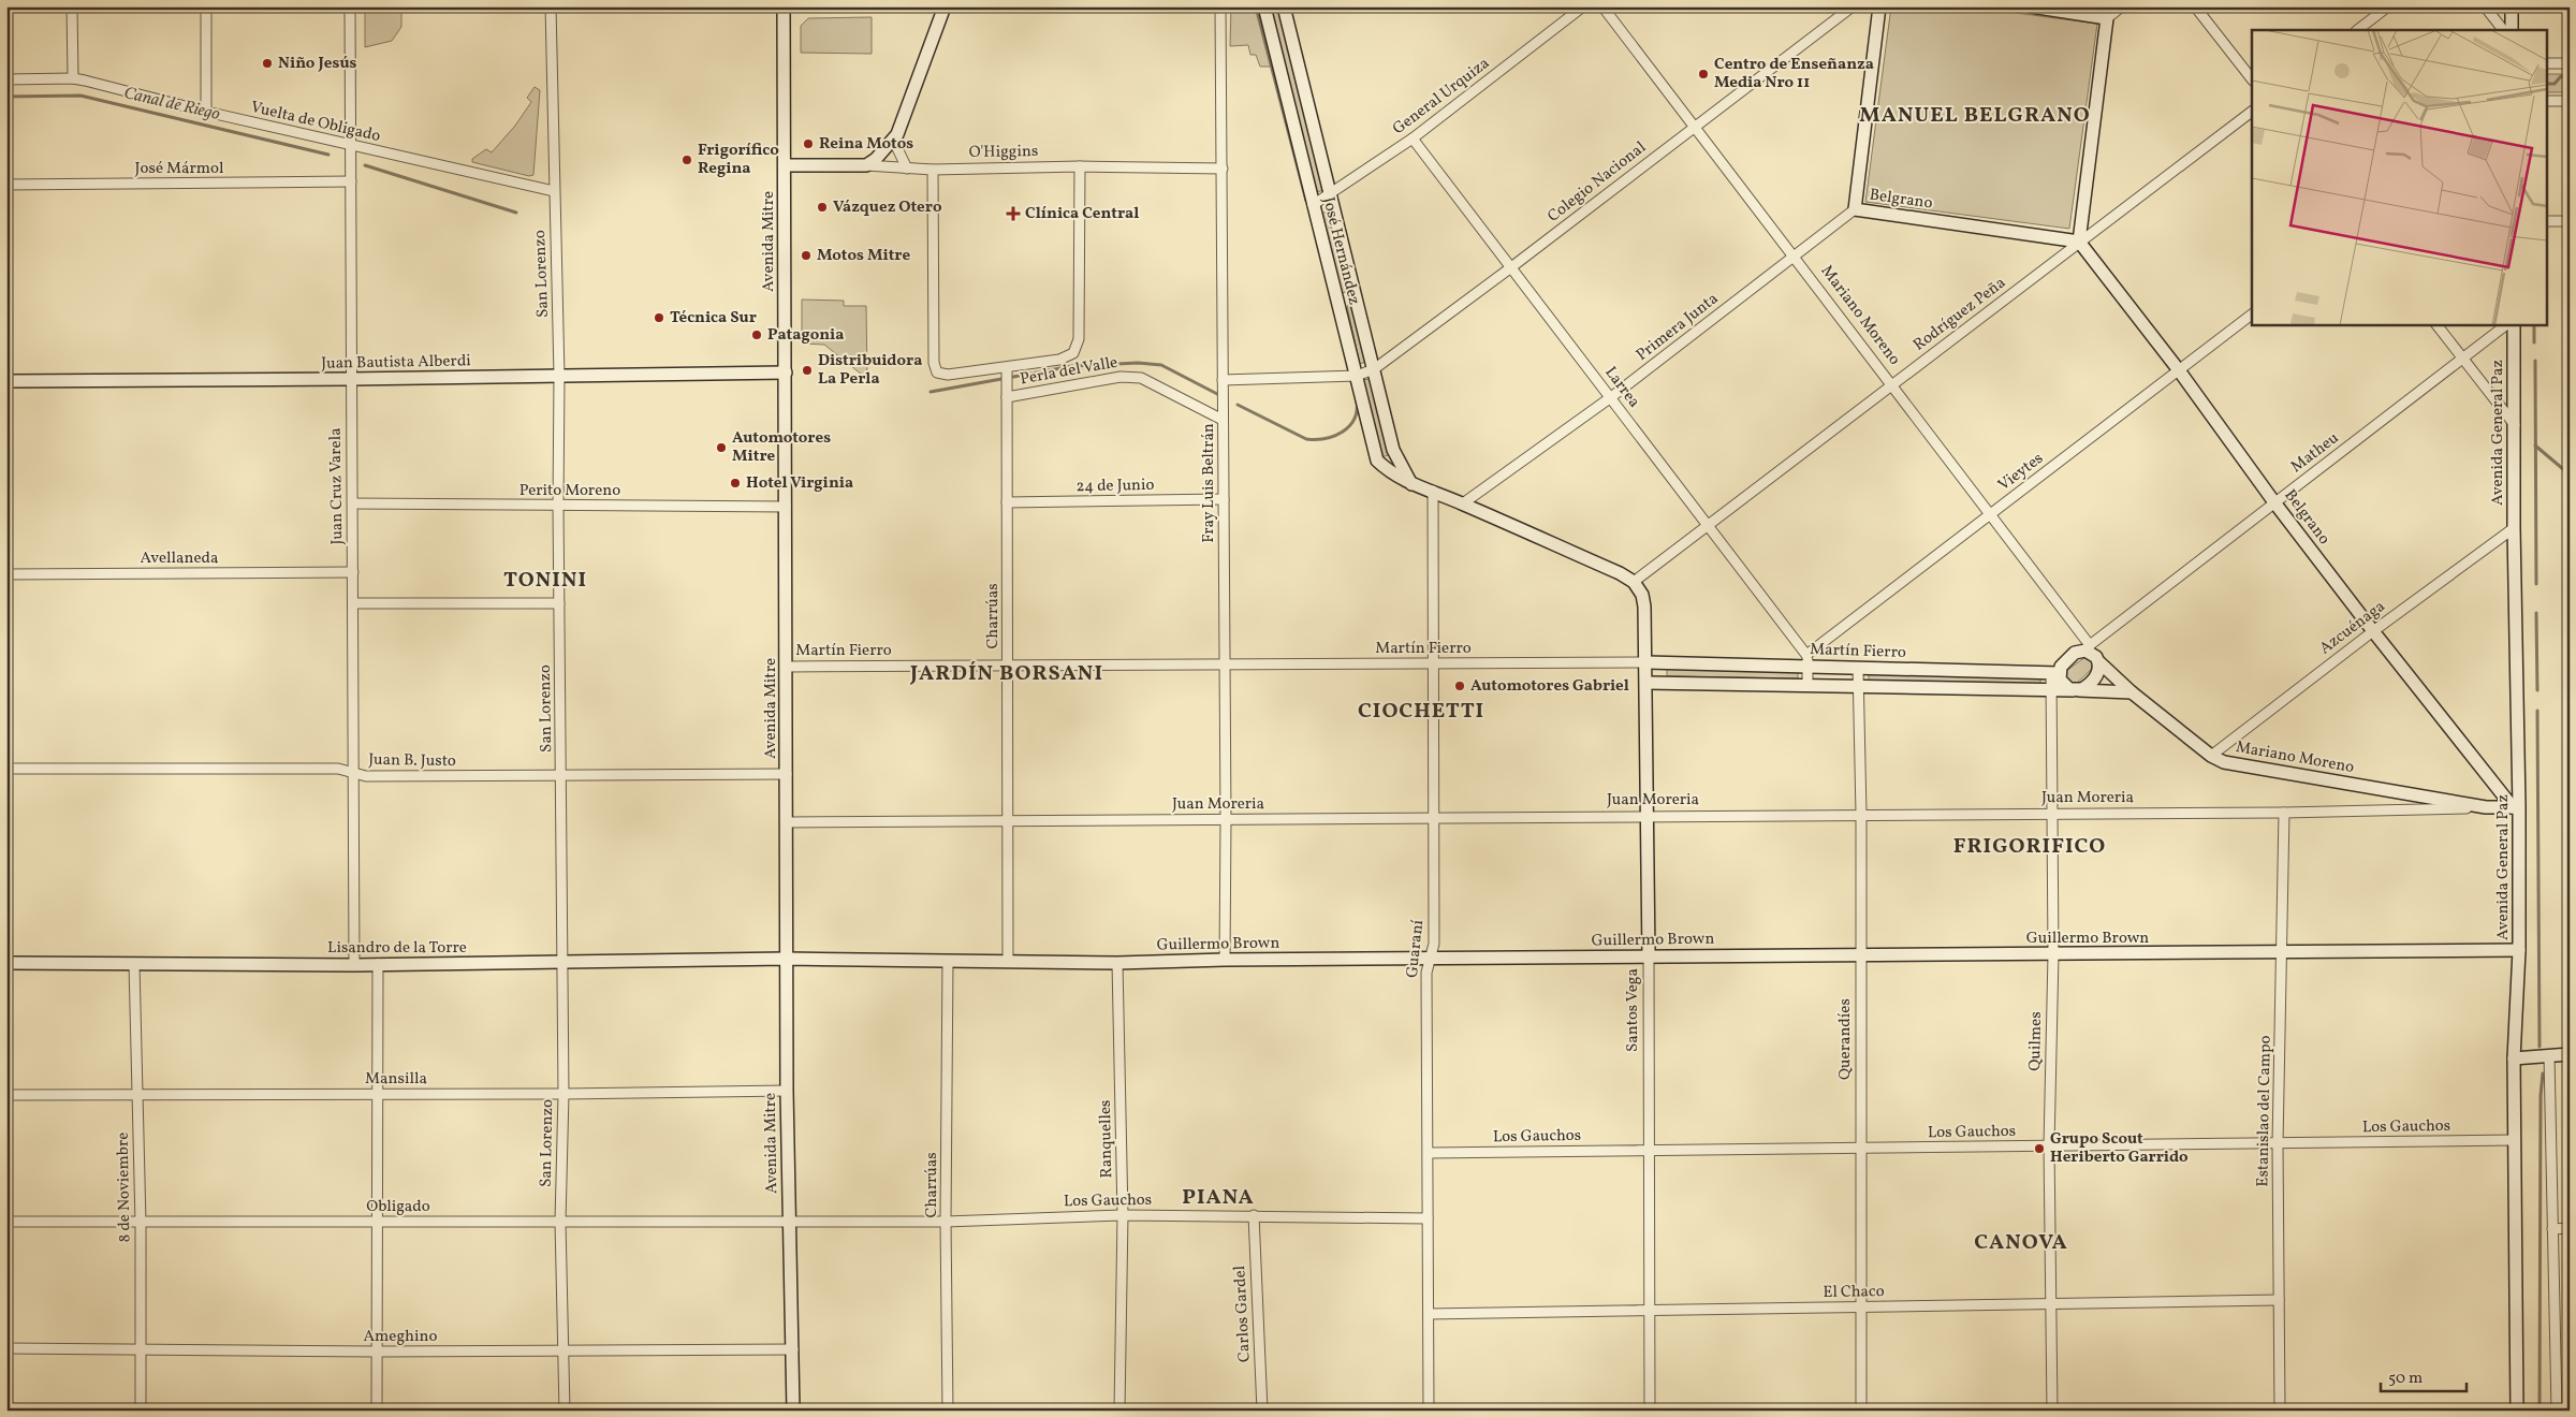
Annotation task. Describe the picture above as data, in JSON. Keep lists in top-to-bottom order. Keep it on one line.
{"streets":{"street":["General Urquiza","Vuelta de Obligado","O'Higgins","José Mármol","Colegio Nacional","Belgrano","Avenida Mitre","José Hernández","San Lorenzo","Rodríguez Peña","Mariano Moreno","Primera Junta","Juan Bautista Alberdi","Perla del Valle","Larrea","Avenida General Paz","Matheu","Vieytes","Fray Luis Beltrán","Juan Cruz Varela","24 de Junio","Perito Moreno","Avellaneda","Charrúas","Azcuénaga","Martín Fierro","Juan B. Justo","Juan Moreria","Guillermo Brown","Lisandro de la Torre","Guaraní","Santos Vega","Querandíes","Quilmes","Mansilla","Estanislao del Campo","Los Gauchos","Ranquelles","8 de Noviembre","Obligado","El Chaco","Carlos Gardel","Ameghino"]},"crossings":[["General Urquiza","José Hernández"],["General Urquiza","Larrea"],["Vuelta de Obligado","San Lorenzo"],["Vuelta de Obligado","Juan Cruz Varela"],["O'Higgins","Avenida Mitre"],["O'Higgins","Perla del Valle"],["O'Higgins","Fray Luis Beltrán"],["José Mármol","Juan Cruz Varela"],["Colegio Nacional","José Hernández"],["Colegio Nacional","Mariano Moreno"],["Colegio Nacional","Larrea"],["Colegio Nacional","Fray Luis Beltrán"],["Belgrano","Rodríguez Peña"],["Belgrano","Primera Junta"],["Belgrano","Avenida General Paz"],["Belgrano","Matheu"],["Belgrano","Vieytes"],["Belgrano","Azcuénaga"],["Belgrano","Juan Moreria"],["Avenida Mitre","Juan Bautista Alberdi"],["Avenida Mitre","Perito Moreno"],["Avenida Mitre","Martín Fierro"],["Avenida Mitre","Juan B. Justo"],["Avenida Mitre","Juan Moreria"],["Avenida Mitre","Guillermo Brown"],["Avenida Mitre","Lisandro de la Torre"],["Avenida Mitre","Mansilla"],["Avenida Mitre","Los Gauchos"],["Avenida Mitre","Obligado"],["Avenida Mitre","Ameghino"],["José Hernández","Rodríguez Peña"],["José Hernández","Primera Junta"],["José Hernández","Guaraní"],["José Hernández","Santos Vega"],["San Lorenzo","Juan Bautista Alberdi"],["San Lorenzo","Perito Moreno"],["San Lorenzo","Juan B. Justo"],["San Lorenzo","Lisandro de la Torre"],["San Lorenzo","Mansilla"],["San Lorenzo","Obligado"],["San Lorenzo","Ameghino"],["Rodríguez Peña","Mariano Moreno"],["Rodríguez Peña","Larrea"],["Rodríguez Peña","Santos Vega"],["Mariano Moreno","Primera Junta"],["Mariano Moreno","Matheu"],["Mariano Moreno","Vieytes"],["Mariano Moreno","Azcuénaga"],["Mariano Moreno","Martín Fierro"],["Mariano Moreno","Juan Moreria"],["Mariano Moreno","Quilmes"],["Primera Junta","Larrea"],["Juan Bautista Alberdi","Juan Cruz Varela"],["Perla del Valle","Fray Luis Beltrán"],["Perla del Valle","Charrúas"],["Larrea","Vieytes"],["Larrea","Martín Fierro"],["Avenida General Paz","Azcuénaga"],["Avenida General Paz","Juan Moreria"],["Avenida General Paz","Guillermo Brown"],["Avenida General Paz","Los Gauchos"],["Matheu","Martín Fierro"],["Matheu","Quilmes"],["Vieytes","Martín Fierro"],["Fray Luis Beltrán","24 de Junio"],["Fray Luis Beltrán","Martín Fierro"],["Fray Luis Beltrán","Juan Moreria"],["Fray Luis Beltrán","Guillermo Brown"],["Juan Cruz Varela","Perito Moreno"],["Juan Cruz Varela","Avellaneda"],["Juan Cruz Varela","Juan B. Justo"],["Juan Cruz Varela","Lisandro de la Torre"],["24 de Junio","Charrúas"],["Charrúas","Martín Fierro"],["Charrúas","Juan Moreria"],["Charrúas","Guillermo Brown"],["Charrúas","Los Gauchos"],["Martín Fierro","Guaraní"],["Martín Fierro","Santos Vega"],["Martín Fierro","Querandíes"],["Martín Fierro","Quilmes"],["Juan Moreria","Guaraní"],["Juan Moreria","Santos Vega"],["Juan Moreria","Querandíes"],["Juan Moreria","Quilmes"],["Juan Moreria","Estanislao del Campo"],["Guillermo Brown","Lisandro de la Torre"],["Guillermo Brown","Guaraní"],["Guillermo Brown","Santos Vega"],["Guillermo Brown","Querandíes"],["Guillermo Brown","Quilmes"],["Guillermo Brown","Estanislao del Campo"],["Guillermo Brown","Ranquelles"],["Lisandro de la Torre","8 de Noviembre"],["Guaraní","Los Gauchos"],["Guaraní","El Chaco"],["Santos Vega","Los Gauchos"],["Santos Vega","El Chaco"],["Querandíes","Los Gauchos"],["Querandíes","El Chaco"],["Quilmes","Los Gauchos"],["Quilmes","El Chaco"],["Mansilla","8 de Noviembre"],["Estanislao del Campo","Los Gauchos"],["Estanislao del Campo","El Chaco"],["Los Gauchos","Ranquelles"],["Los Gauchos","Obligado"],["Los Gauchos","Carlos Gardel"],["8 de Noviembre","Obligado"],["8 de Noviembre","Ameghino"]],"districts":["MANUEL BELGRANO","TONINI","JARDÍN BORSANI","CIOCHETTI","FRIGORIFICO","PIANA","CANOVA"],"water":["Canal de Riego"],"places":{"other":["Niño Jesús","Centro de Enseñanza Media Nro 11","Reina Motos","Frigorífico Regina","Vázquez Otero","Motos Mitre","Técnica Sur","Patagonia","Distribuidora La Perla","Automotores Mitre","Hotel Virginia","Automotores Gabriel","Grupo Scout Heriberto Garrido"],"health":["Clínica Central"]},"scale_bar":"50 m"}
